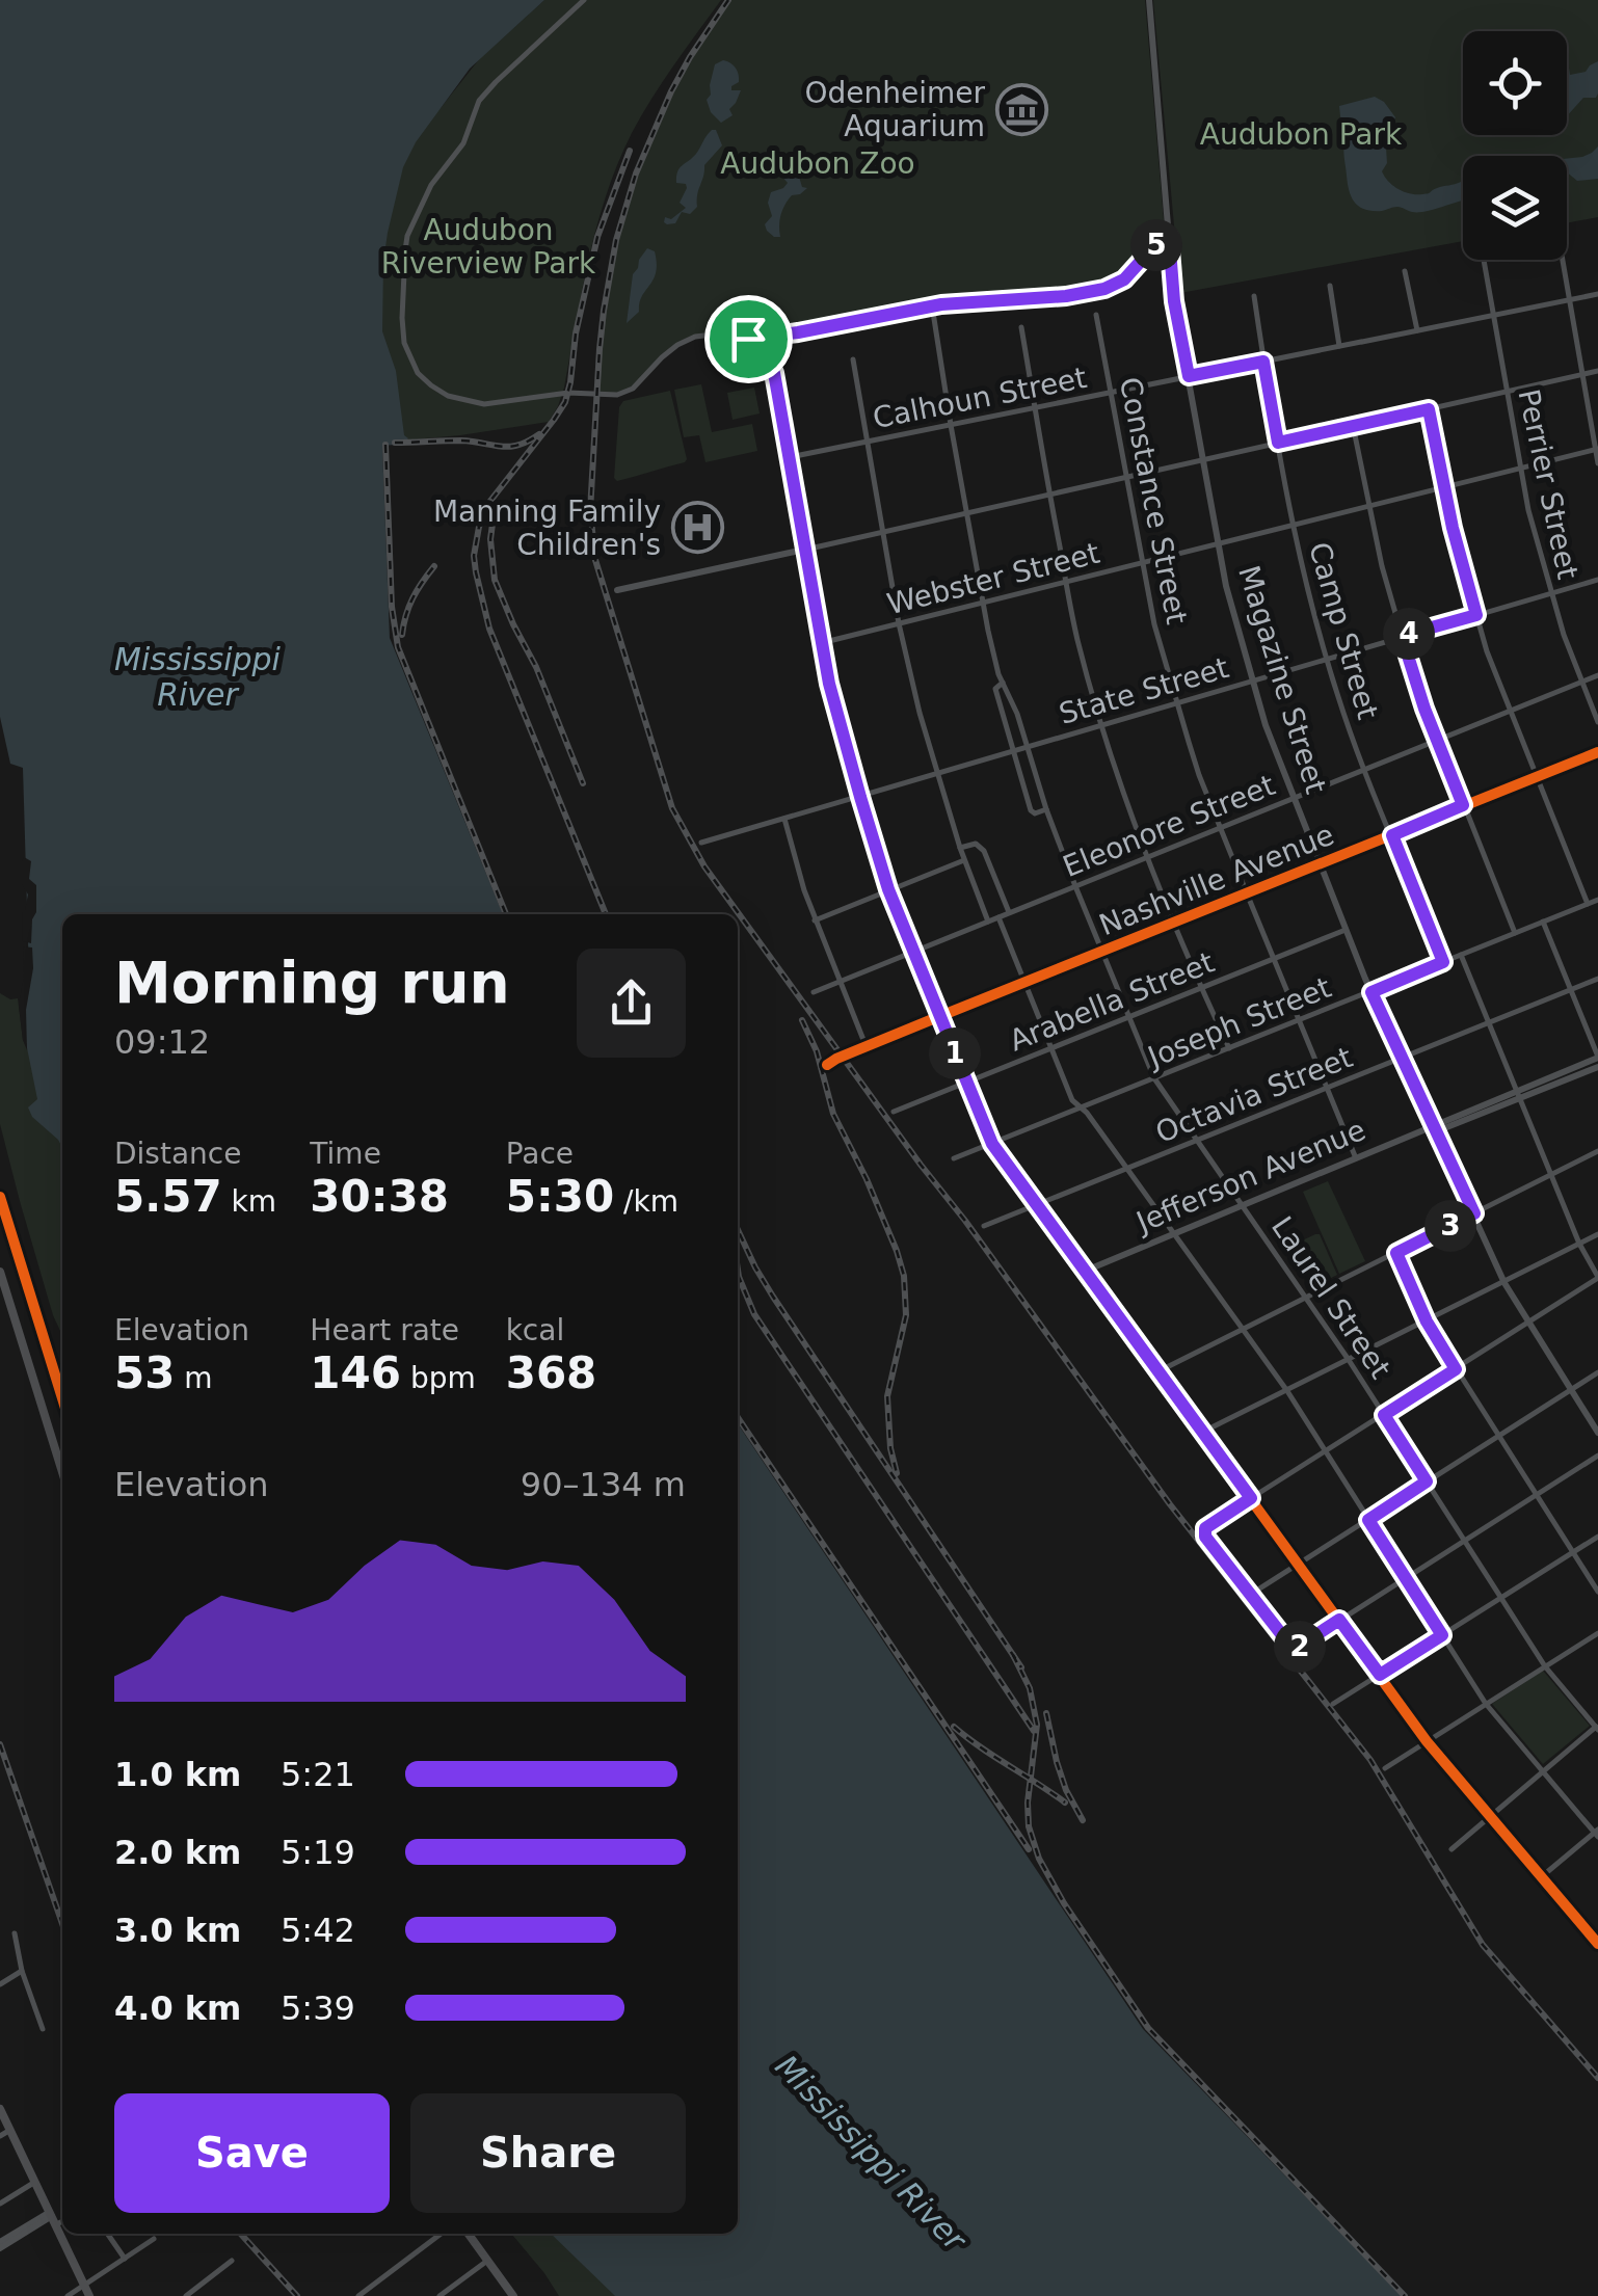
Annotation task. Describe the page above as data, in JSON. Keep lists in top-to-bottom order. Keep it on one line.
{"streets":{"street":["Calhoun Street","Perrier Street","Constance Street","Webster Street","Camp Street","Magazine Street","State Street","Eleonore Street","Nashville Avenue","Arabella Street","Joseph Street","Octavia Street","Jefferson Avenue","Laurel Street"]},"crossings":[["Calhoun Street","Perrier Street"],["Calhoun Street","Constance Street"],["Calhoun Street","Camp Street"],["Calhoun Street","Magazine Street"],["Calhoun Street","Laurel Street"],["Perrier Street","Webster Street"],["Perrier Street","State Street"],["Perrier Street","Eleonore Street"],["Constance Street","Webster Street"],["Constance Street","State Street"],["Constance Street","Eleonore Street"],["Constance Street","Nashville Avenue"],["Constance Street","Arabella Street"],["Constance Street","Joseph Street"],["Constance Street","Octavia Street"],["Constance Street","Jefferson Avenue"],["Webster Street","Camp Street"],["Webster Street","Magazine Street"],["Webster Street","Laurel Street"],["Camp Street","State Street"],["Camp Street","Eleonore Street"],["Camp Street","Nashville Avenue"],["Camp Street","Joseph Street"],["Magazine Street","State Street"],["Magazine Street","Eleonore Street"],["Magazine Street","Nashville Avenue"],["Magazine Street","Arabella Street"],["Magazine Street","Joseph Street"],["Magazine Street","Octavia Street"],["Magazine Street","Jefferson Avenue"],["State Street","Laurel Street"],["Eleonore Street","Laurel Street"],["Nashville Avenue","Laurel Street"],["Arabella Street","Laurel Street"],["Joseph Street","Laurel Street"],["Octavia Street","Laurel Street"],["Jefferson Avenue","Laurel Street"]],"water":["Mississippi River"],"parks":["Audubon Park","Audubon Zoo","Audubon Riverview Park"],"places":{"museum":["Odenheimer Aquarium"],"hospital":["Manning Family Children's"]},"page":{"pins":["5","4","1","3","2"],"heading":["Morning run","09:12"],"stats":[["Distance","5.57 km"],["Time","30:38"],["Pace","5:30 /km"],["Elevation","53 m"],["Heart rate","146 bpm"],["kcal","368"]],"chart":["Elevation","90–134 m"],"list":[{"name":"1.0 km","note":"5:21"},{"name":"2.0 km","note":"5:19"},{"name":"3.0 km","note":"5:42"},{"name":"4.0 km","note":"5:39"}],"buttons":["Save","Share"]}}
